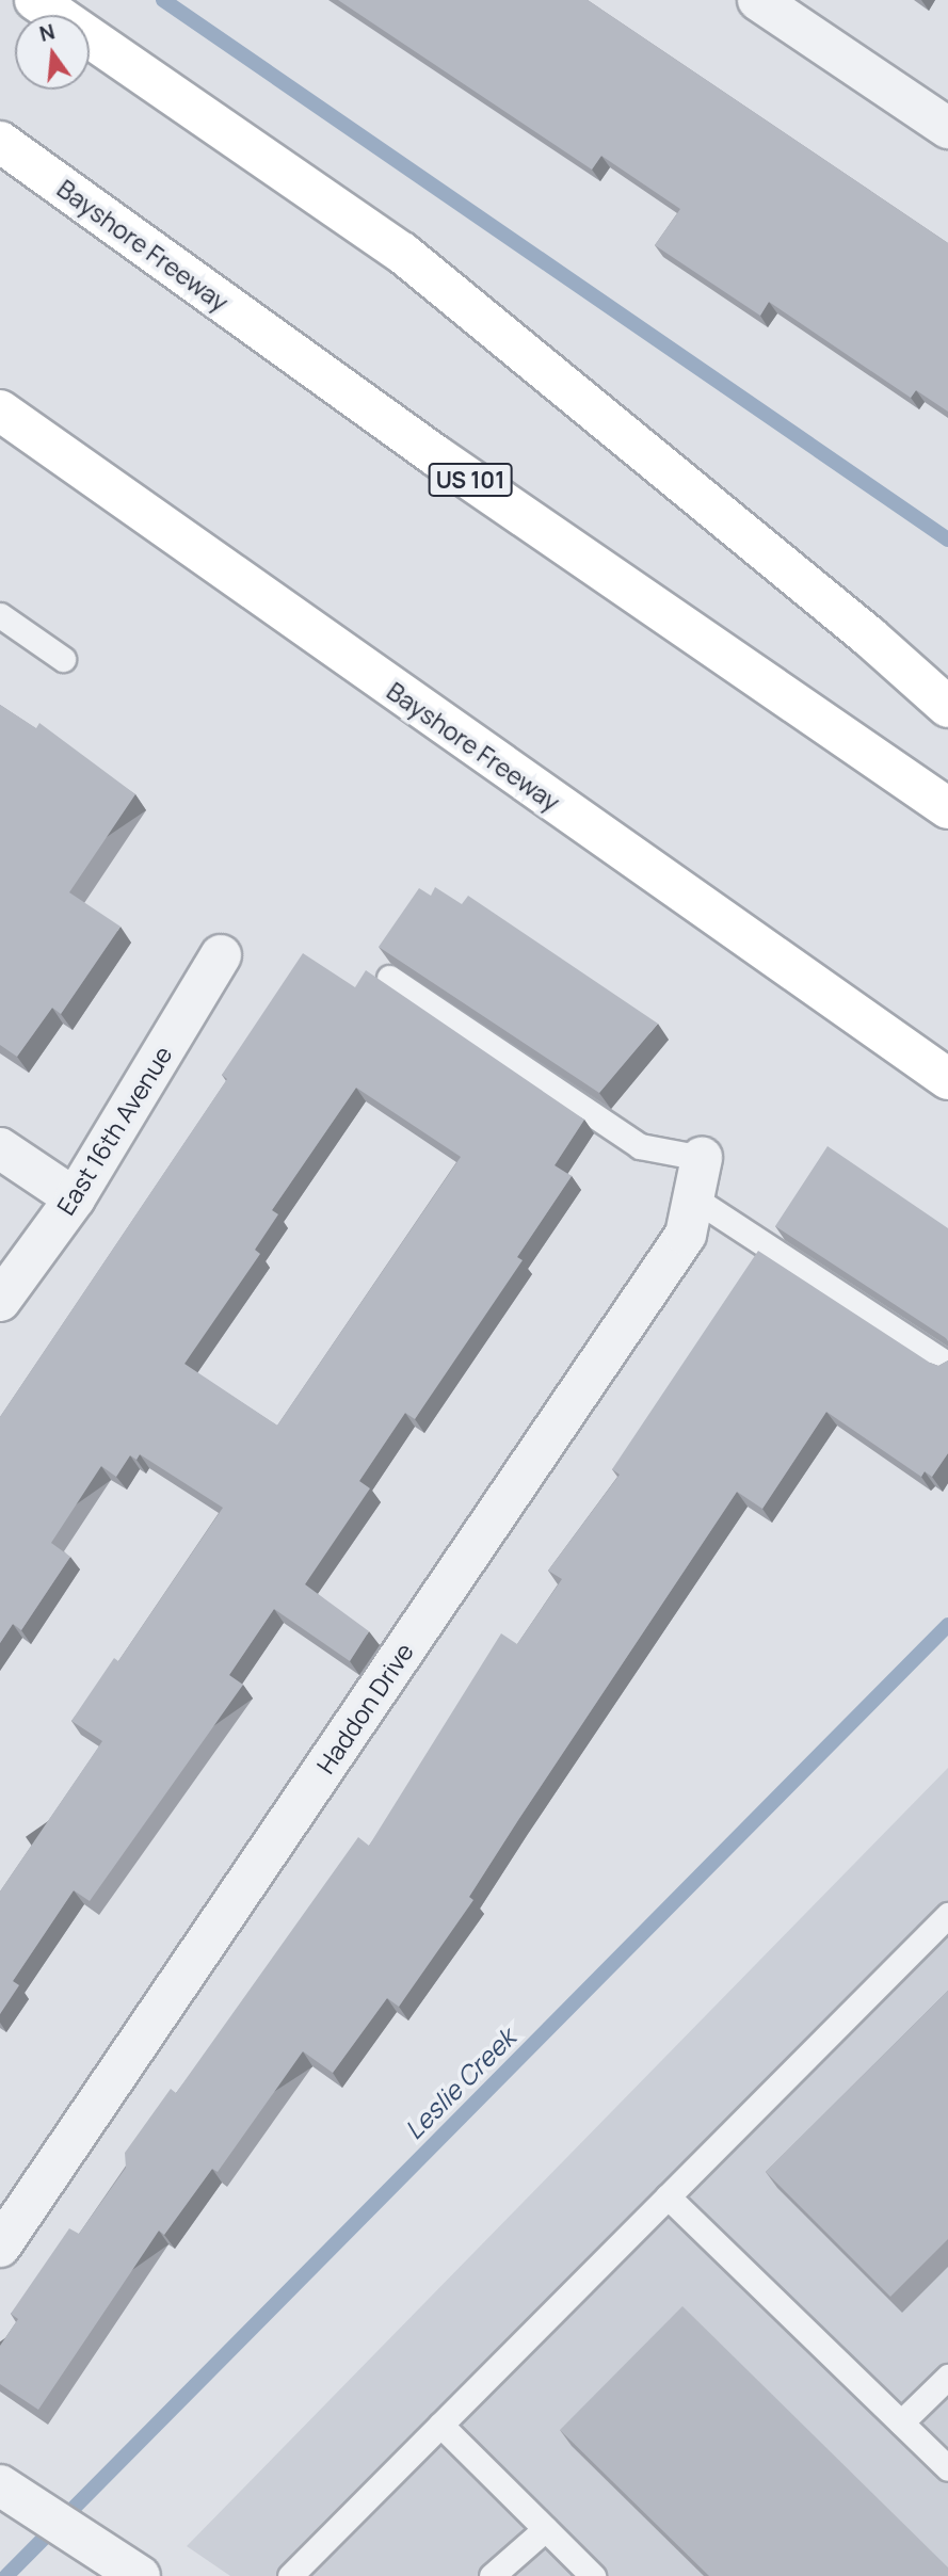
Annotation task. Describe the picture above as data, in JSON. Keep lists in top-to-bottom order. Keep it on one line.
{"streets":{"highway":["Bayshore Freeway","US 101"],"street":["East 16th Avenue","Haddon Drive"]},"water":["Leslie Creek"],"north":"top"}
